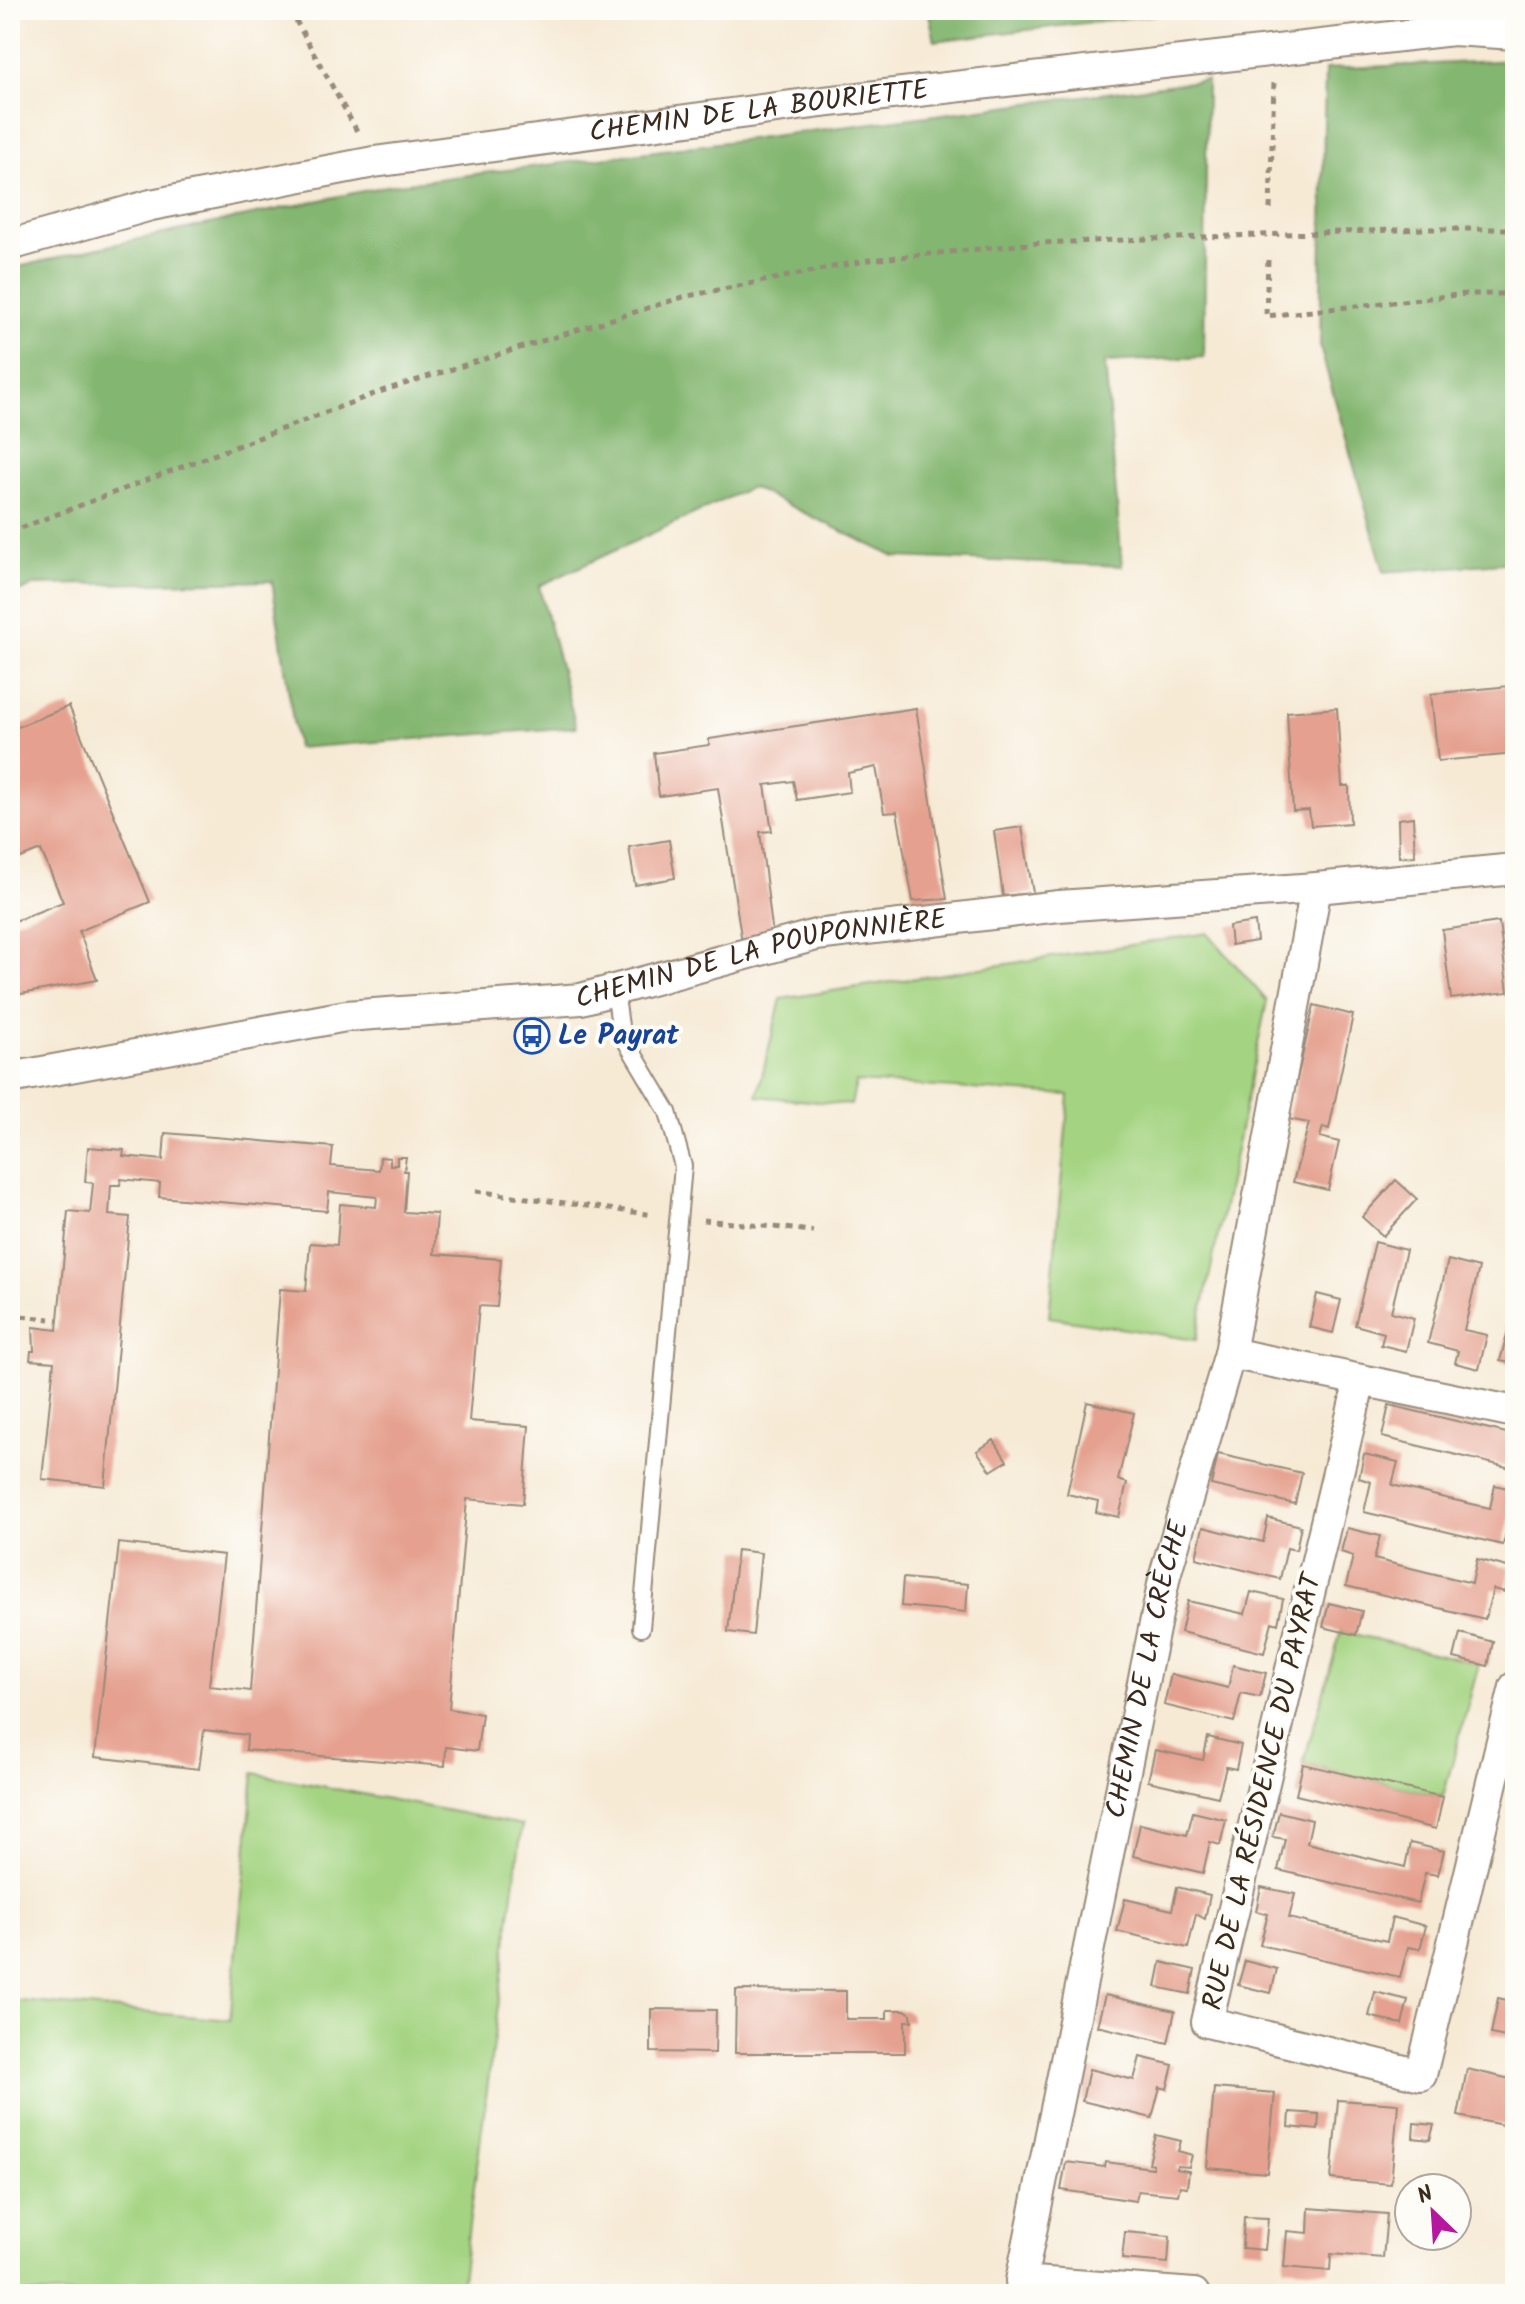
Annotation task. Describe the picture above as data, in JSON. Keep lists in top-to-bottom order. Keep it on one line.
{"streets":{"street":["CHEMIN DE LA BOURIETTE","CHEMIN DE LA POUPONNIÈRE","CHEMIN DE LA CRÈCHE","RUE DE LA RÉSIDENCE DU PAYRAT"]},"crossings":[["CHEMIN DE LA POUPONNIÈRE","CHEMIN DE LA CRÈCHE"]],"places":{"bus stop":["Le Payrat"]},"north":"top left"}
